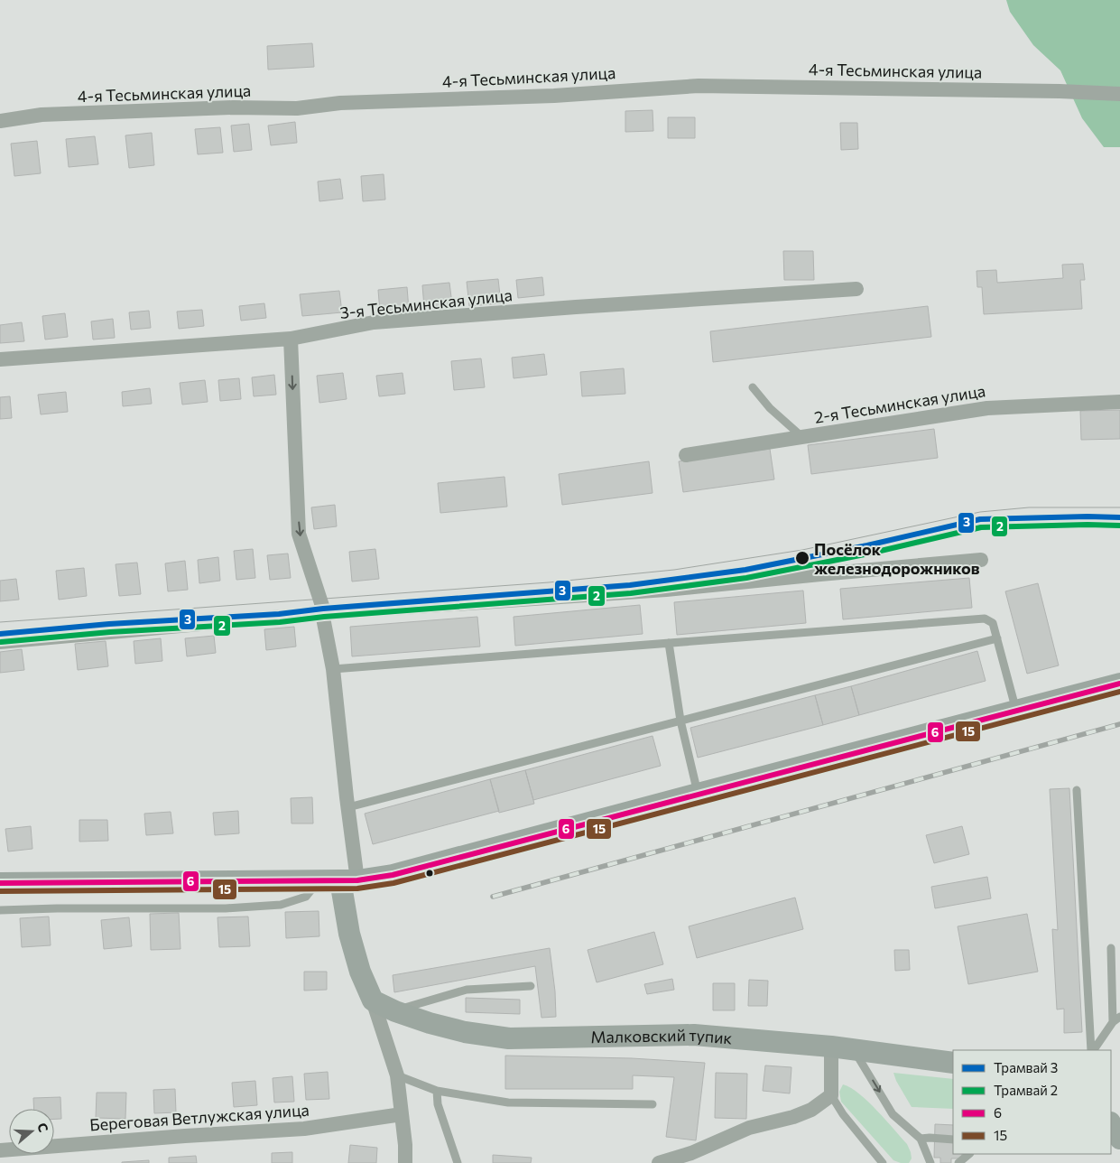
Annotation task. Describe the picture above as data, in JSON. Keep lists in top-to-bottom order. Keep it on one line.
{"streets":{"main road":["Малковский тупик"],"street":["4-я Тесьминская улица","3-я Тесьминская улица","2-я Тесьминская улица","Береговая Ветлужская улица"]},"places":["Посёлок железнодорожников"],"lines":["tram line 3","tram line 2","transit line 6","transit line 15"],"legend":["Трамвай 3","Трамвай 2","6","15"],"north":"right"}
